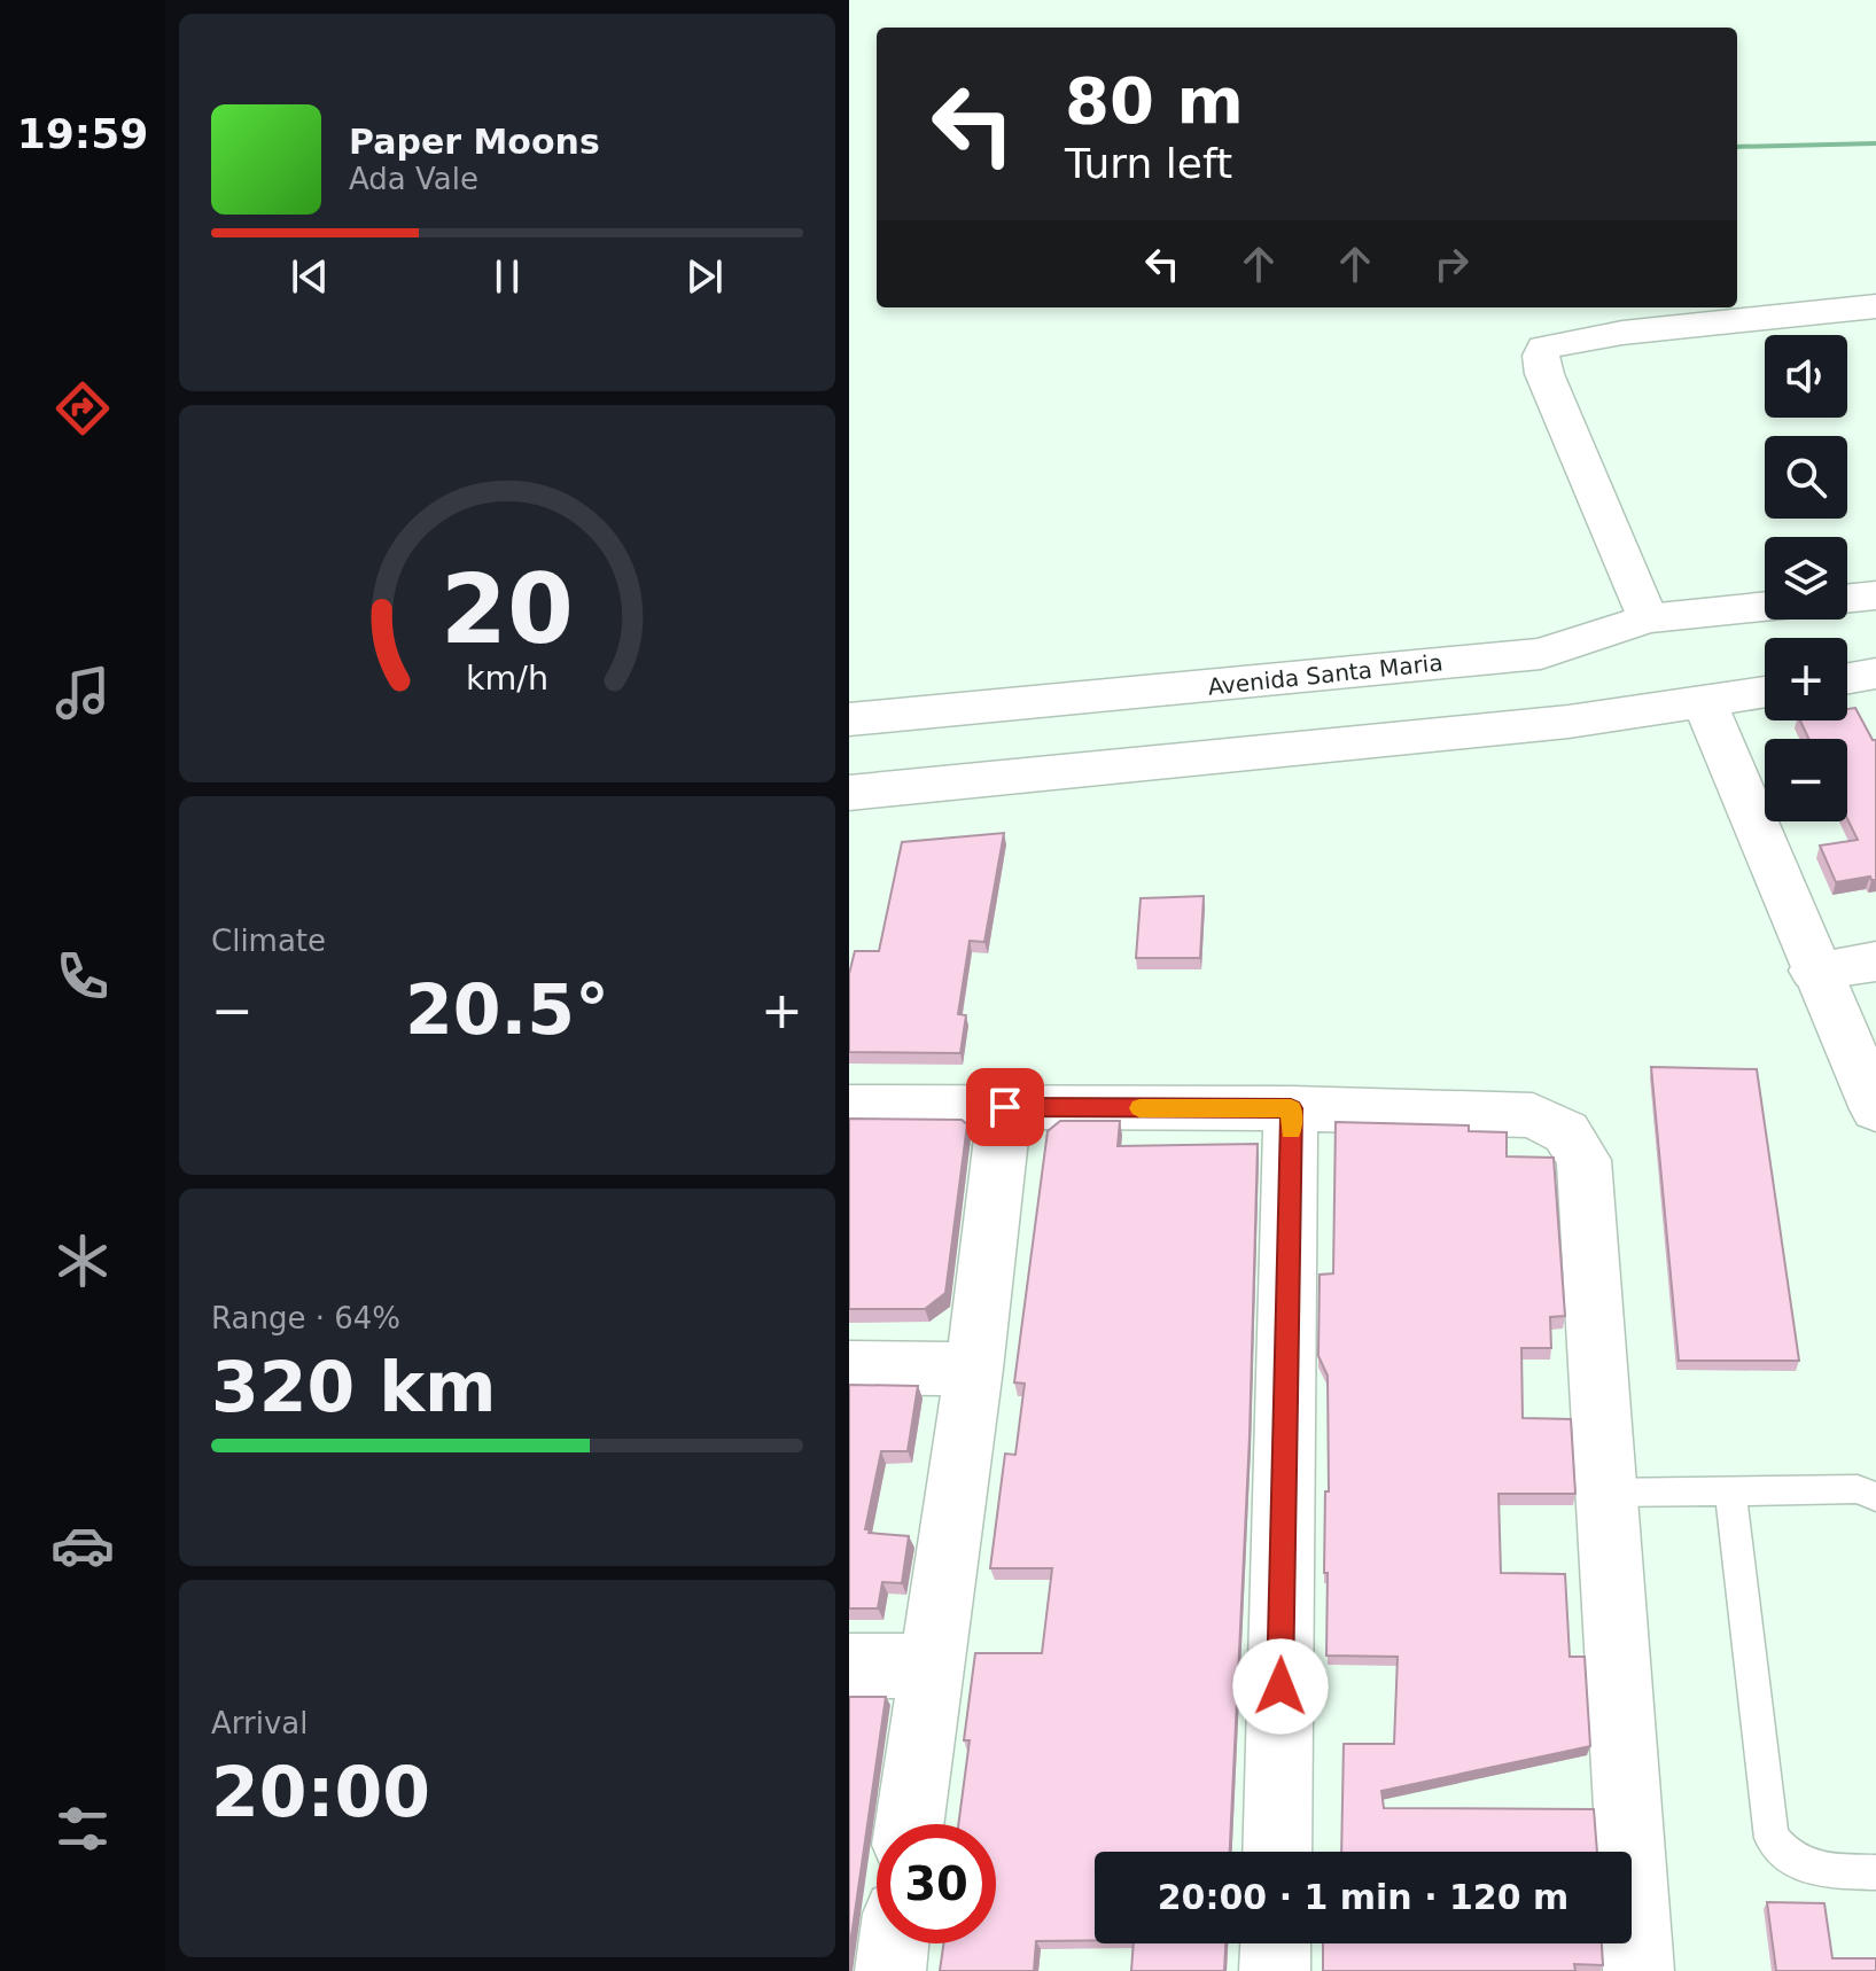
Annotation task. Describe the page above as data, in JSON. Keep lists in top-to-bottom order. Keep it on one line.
{"streets":{"street":["Avenida Santa Maria"]},"page":{"tabs":"19:59","turn":["80 m","Turn left"],"song":["Paper Moons","Ada Vale"],"map_buttons":["+","−"],"tile":["Climate",["Range · 64%","320 km"],["Arrival","20:00"]],"heat":["−","20.5°","+"],"limit":"30","trip":"20:00 · 1 min · 120 m","gauge":["20","km/h"]}}
